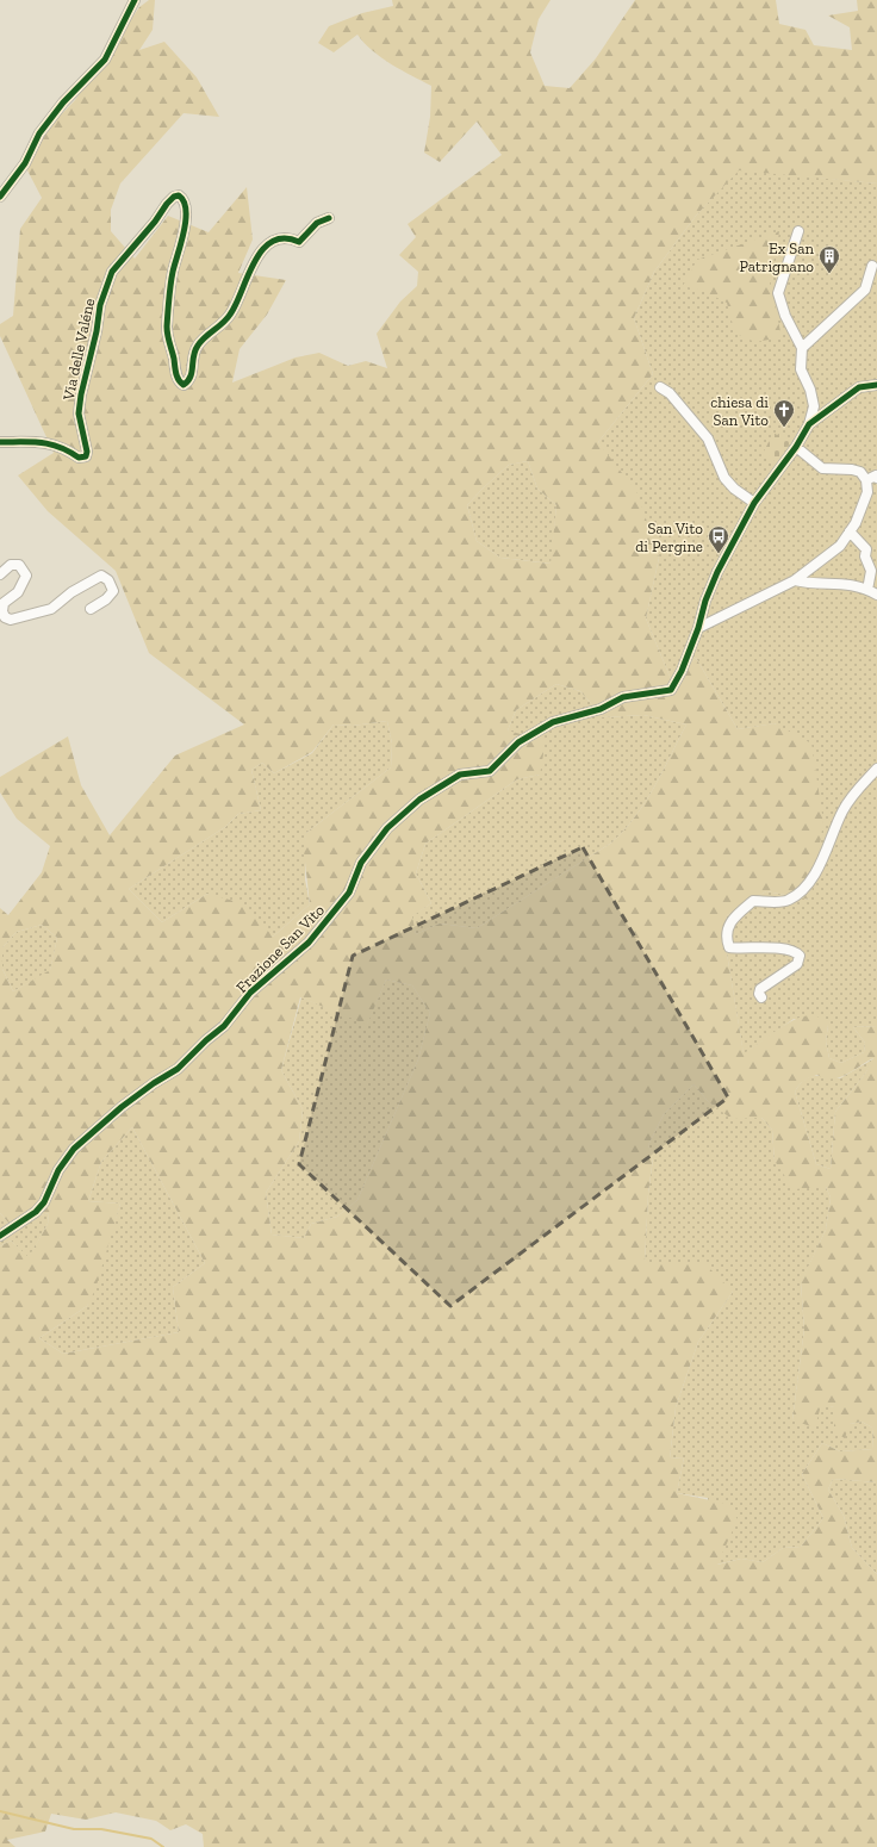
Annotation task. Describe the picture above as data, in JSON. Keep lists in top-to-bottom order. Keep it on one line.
{"streets":{"street":["Via delle Valéne","Frazione San Vito"]},"places":{"building":["Ex San Patrignano"],"church":["chiesa di San Vito"],"bus stop":["San Vito di Pergine"]}}
